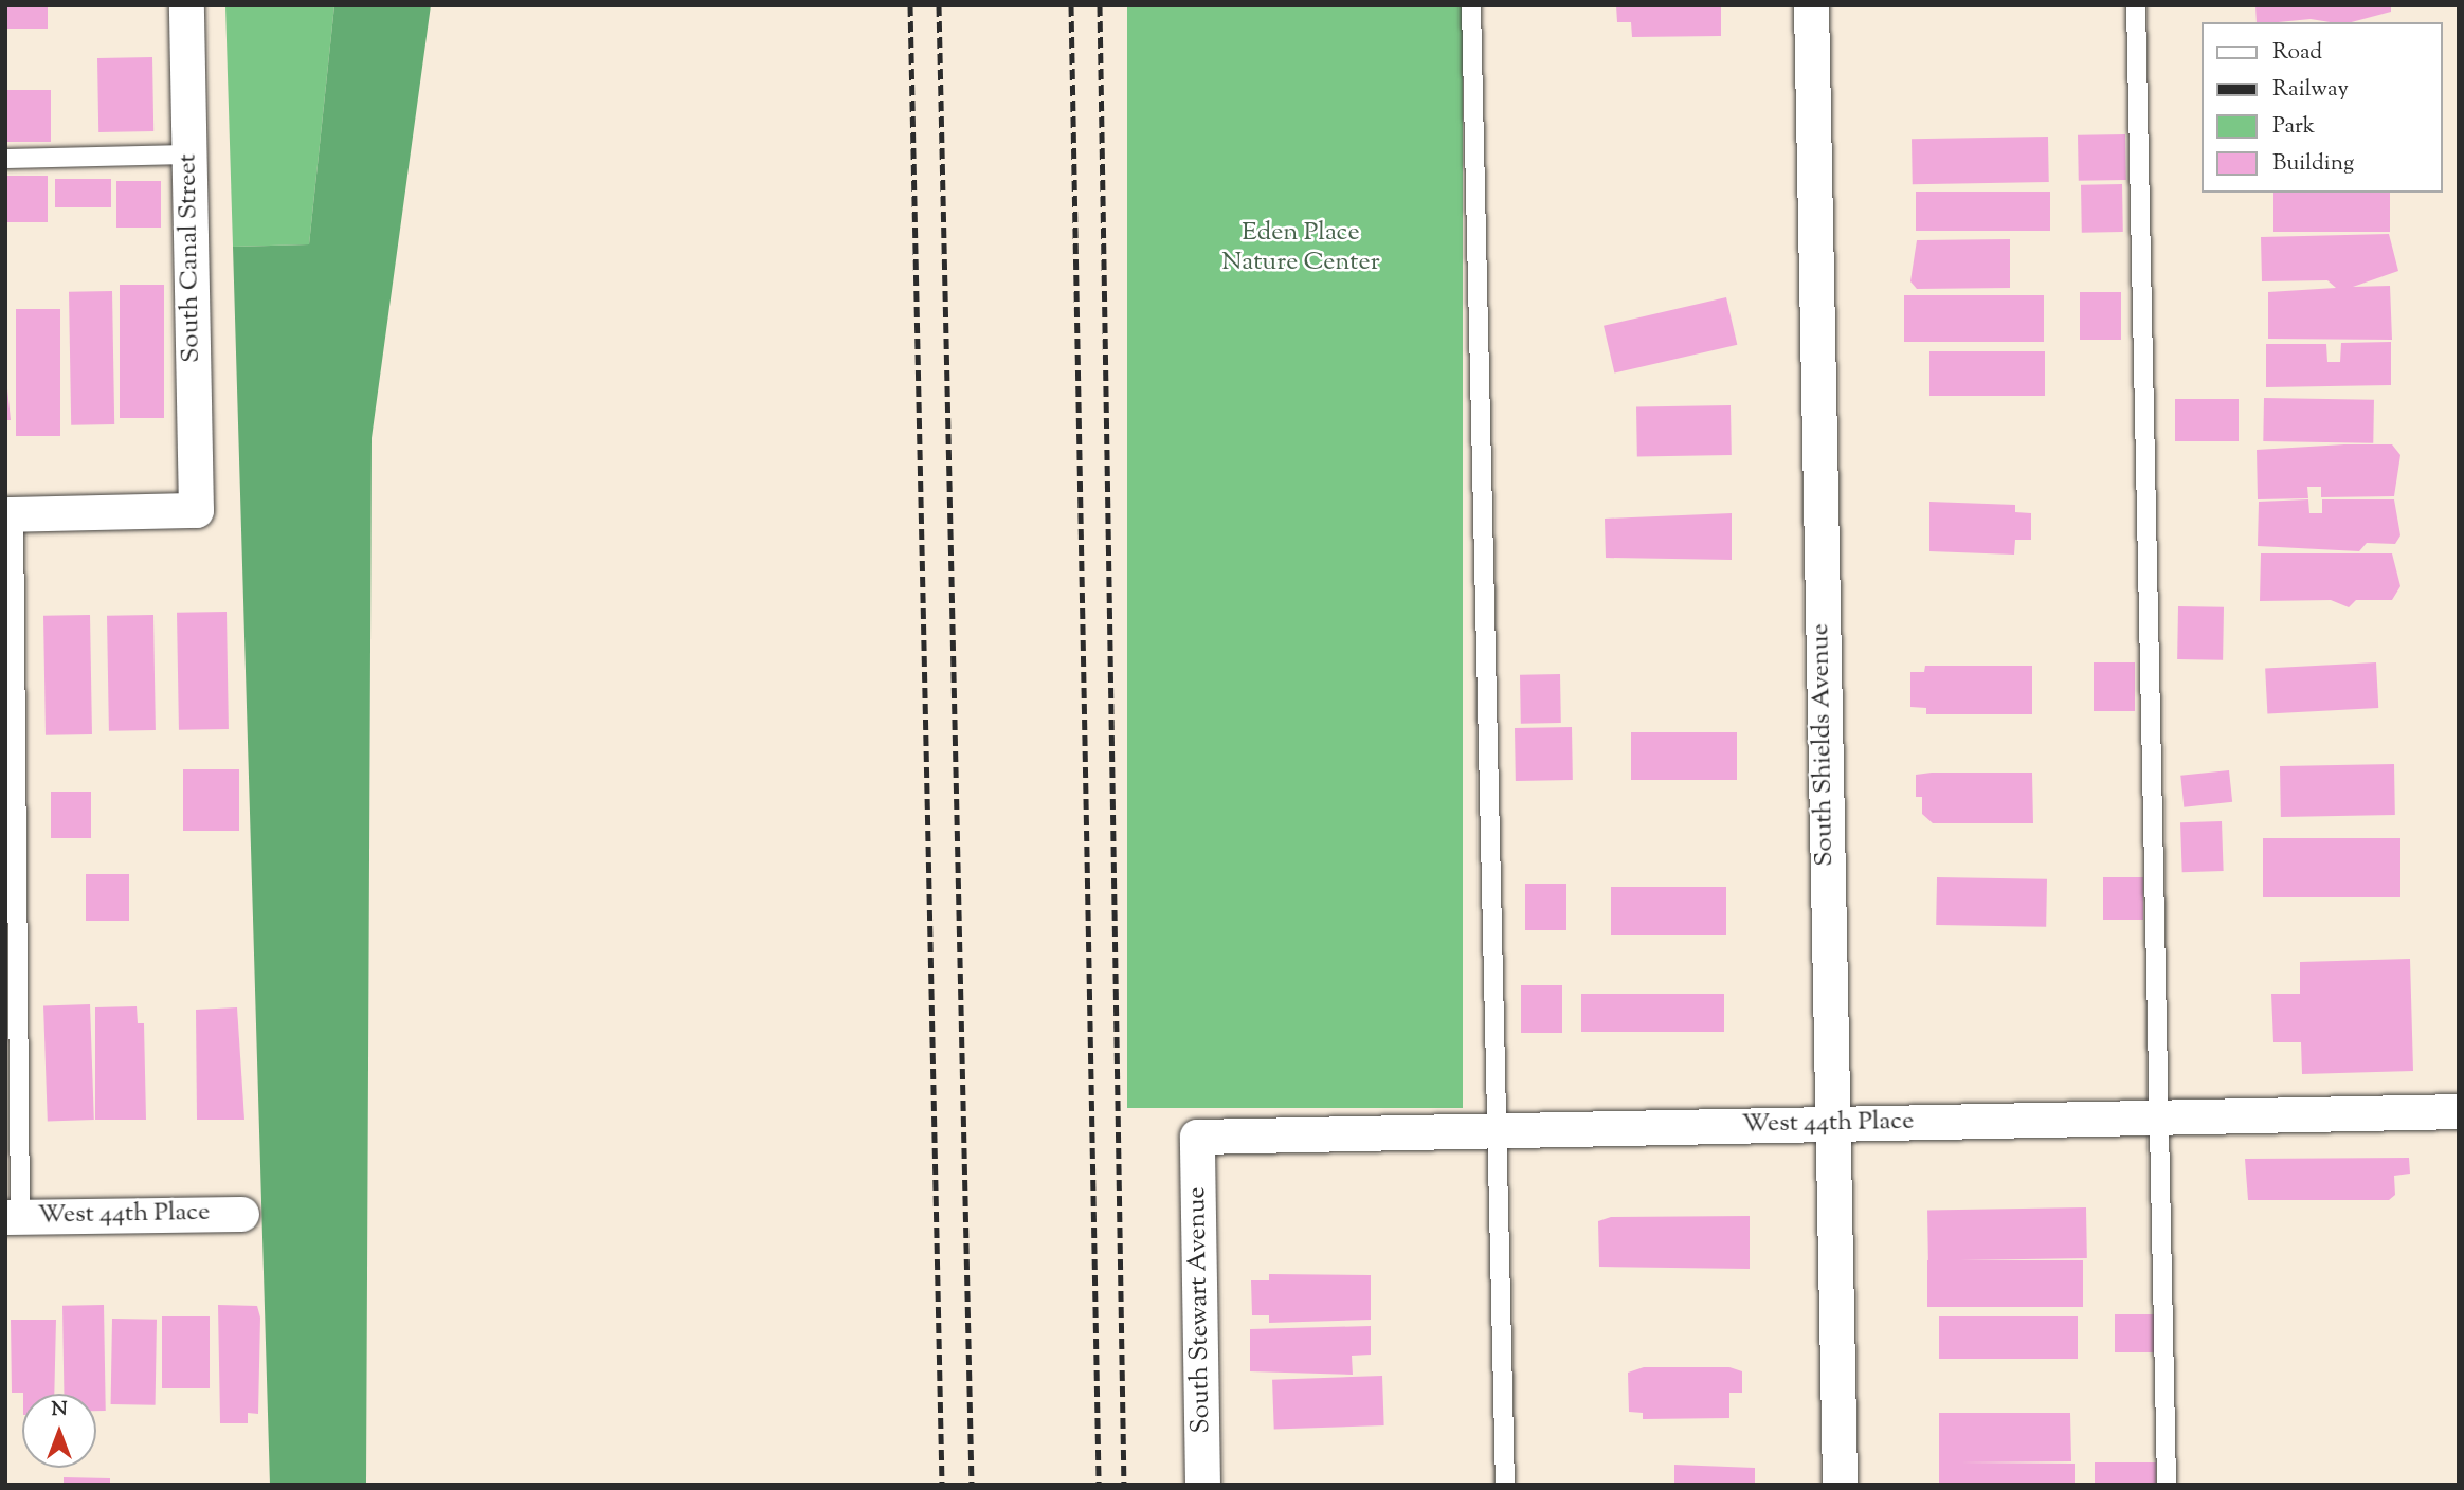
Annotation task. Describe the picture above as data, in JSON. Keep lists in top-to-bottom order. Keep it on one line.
{"streets":{"street":["South Canal Street","South Shields Avenue","West 44th Place","South Stewart Avenue"]},"crossings":[["South Shields Avenue","West 44th Place"],["West 44th Place","South Stewart Avenue"]],"parks":["Eden Place Nature Center"],"legend":["Road","Railway","Park","Building"],"north":"top"}
